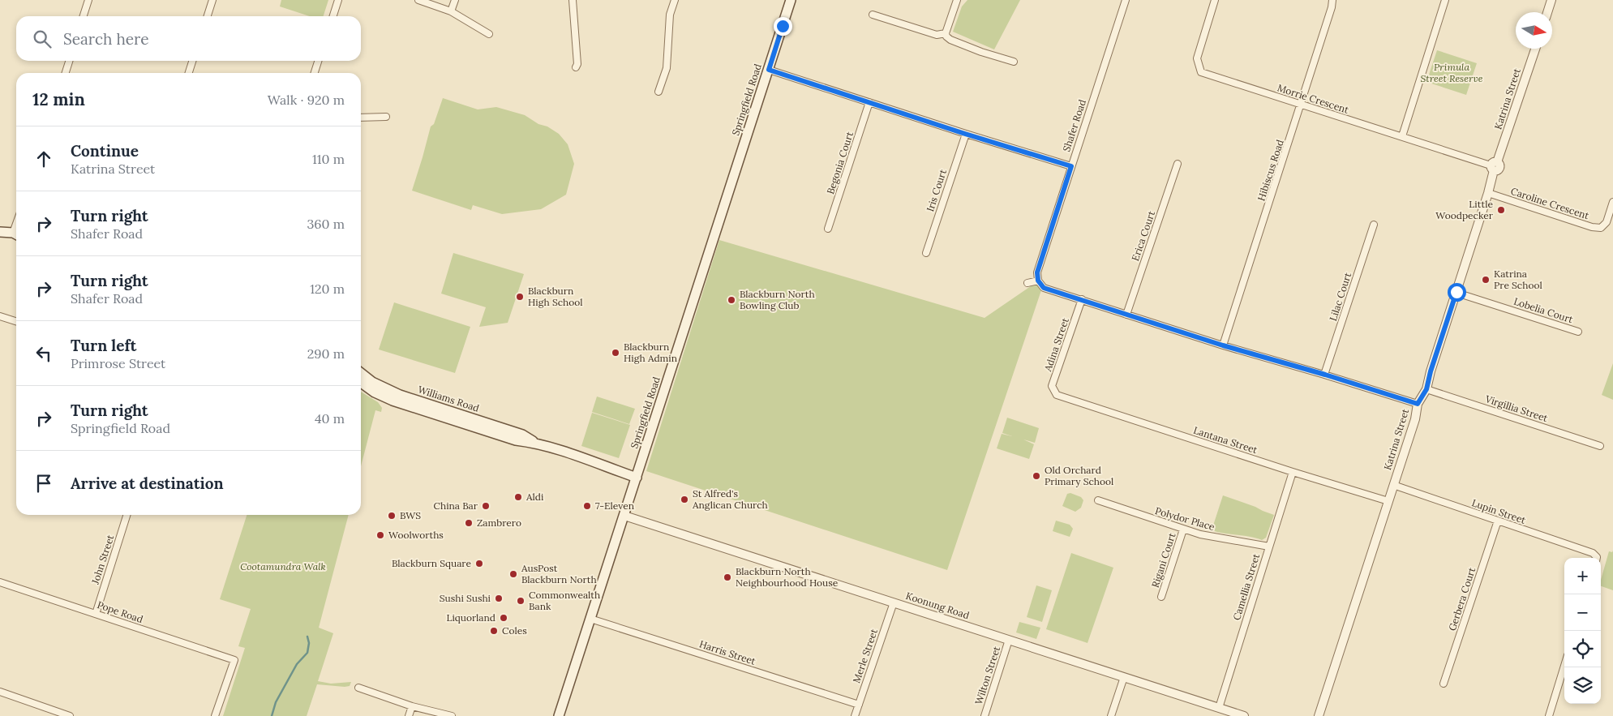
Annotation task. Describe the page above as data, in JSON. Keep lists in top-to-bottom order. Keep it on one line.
{"streets":{"main road":["Springfield Road","Williams Road"],"street":["Morrie Crescent","Katrina Street","Shafer Road","Begonia Court","Hibiscus Road","Iris Court","Caroline Crescent","Erica Court","Lilac Court","Lobelia Court","Adina Street","Virgillia Street","Lantana Street","Lupin Street","Polydor Place","John Street","Rigani Court","Camellia Street","Gerbera Court","Koonung Road","Pope Road","Harris Street","Merle Street","Wilton Street"]},"crossings":[["Morrie Crescent","Katrina Street"],["Morrie Crescent","Hibiscus Road"],["Katrina Street","Caroline Crescent"],["Katrina Street","Lobelia Court"],["Katrina Street","Virgillia Street"],["Katrina Street","Lantana Street"],["Katrina Street","Lupin Street"],["Springfield Road","Williams Road"],["Springfield Road","Koonung Road"],["Springfield Road","Harris Street"],["Adina Street","Lantana Street"],["Lantana Street","Camellia Street"],["Lupin Street","Gerbera Court"],["Polydor Place","Rigani Court"],["Polydor Place","Camellia Street"],["John Street","Pope Road"],["Camellia Street","Koonung Road"],["Koonung Road","Merle Street"],["Koonung Road","Wilton Street"],["Harris Street","Merle Street"]],"parks":["Primula Street Reserve","Cootamundra Walk"],"places":["Little Woodpecker","Katrina Pre School","Blackburn High School","Blackburn North Bowling Club","Blackburn High Admin","Old Orchard Primary School","Aldi","St Alfred's Anglican Church","China Bar","7-Eleven","BWS","Zambrero","Woolworths","Blackburn Square","AusPost Blackburn North","Blackburn North Neighbourhood House","Sushi Sushi","Commonwealth Bank","Liquorland","Coles"],"north":"right","page":{"search":"Search here","heading":["12 min","Walk · 920 m"],"list":[["Continue","Katrina Street","110 m"],["Turn right","Shafer Road","360 m"],["Turn right","Shafer Road","120 m"],["Turn left","Primrose Street","290 m"],["Turn right","Springfield Road","40 m"],"Arrive at destination"],"map_buttons":["+","−"]}}
